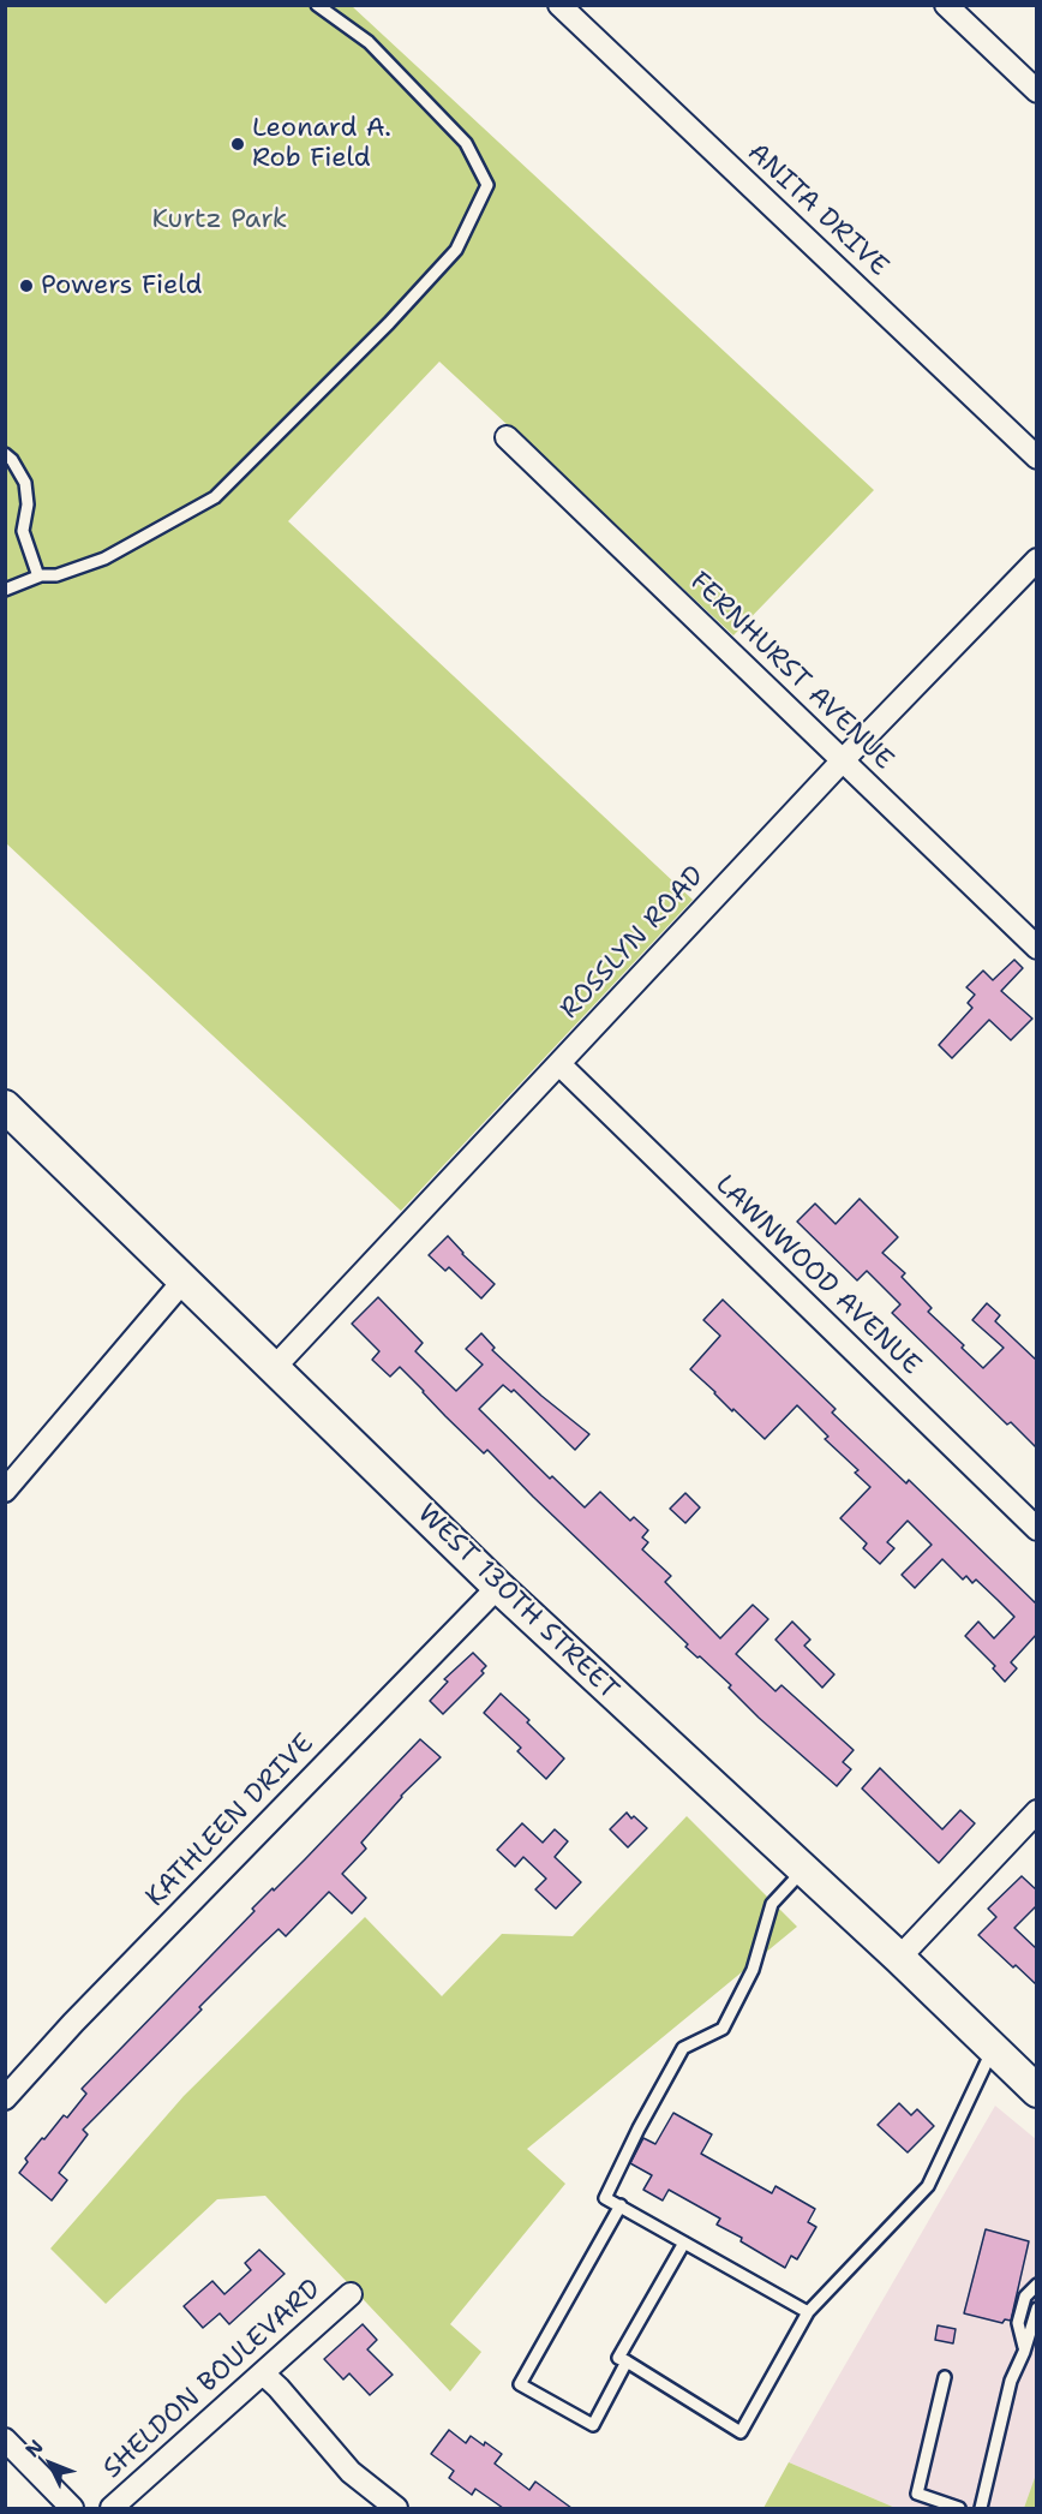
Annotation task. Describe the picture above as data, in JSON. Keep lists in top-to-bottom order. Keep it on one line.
{"streets":{"main road":["WEST 130TH STREET"],"street":["ANITA DRIVE","FERNHURST AVENUE","ROSSLYN ROAD","LAWNWOOD AVENUE","KATHLEEN DRIVE","SHELDON BOULEVARD"]},"crossings":[["FERNHURST AVENUE","ROSSLYN ROAD"],["ROSSLYN ROAD","LAWNWOOD AVENUE"],["ROSSLYN ROAD","WEST 130TH STREET"],["WEST 130TH STREET","KATHLEEN DRIVE"]],"parks":["Kurtz Park"],"places":["Leonard A. Rob Field","Powers Field"],"north":"top left"}
